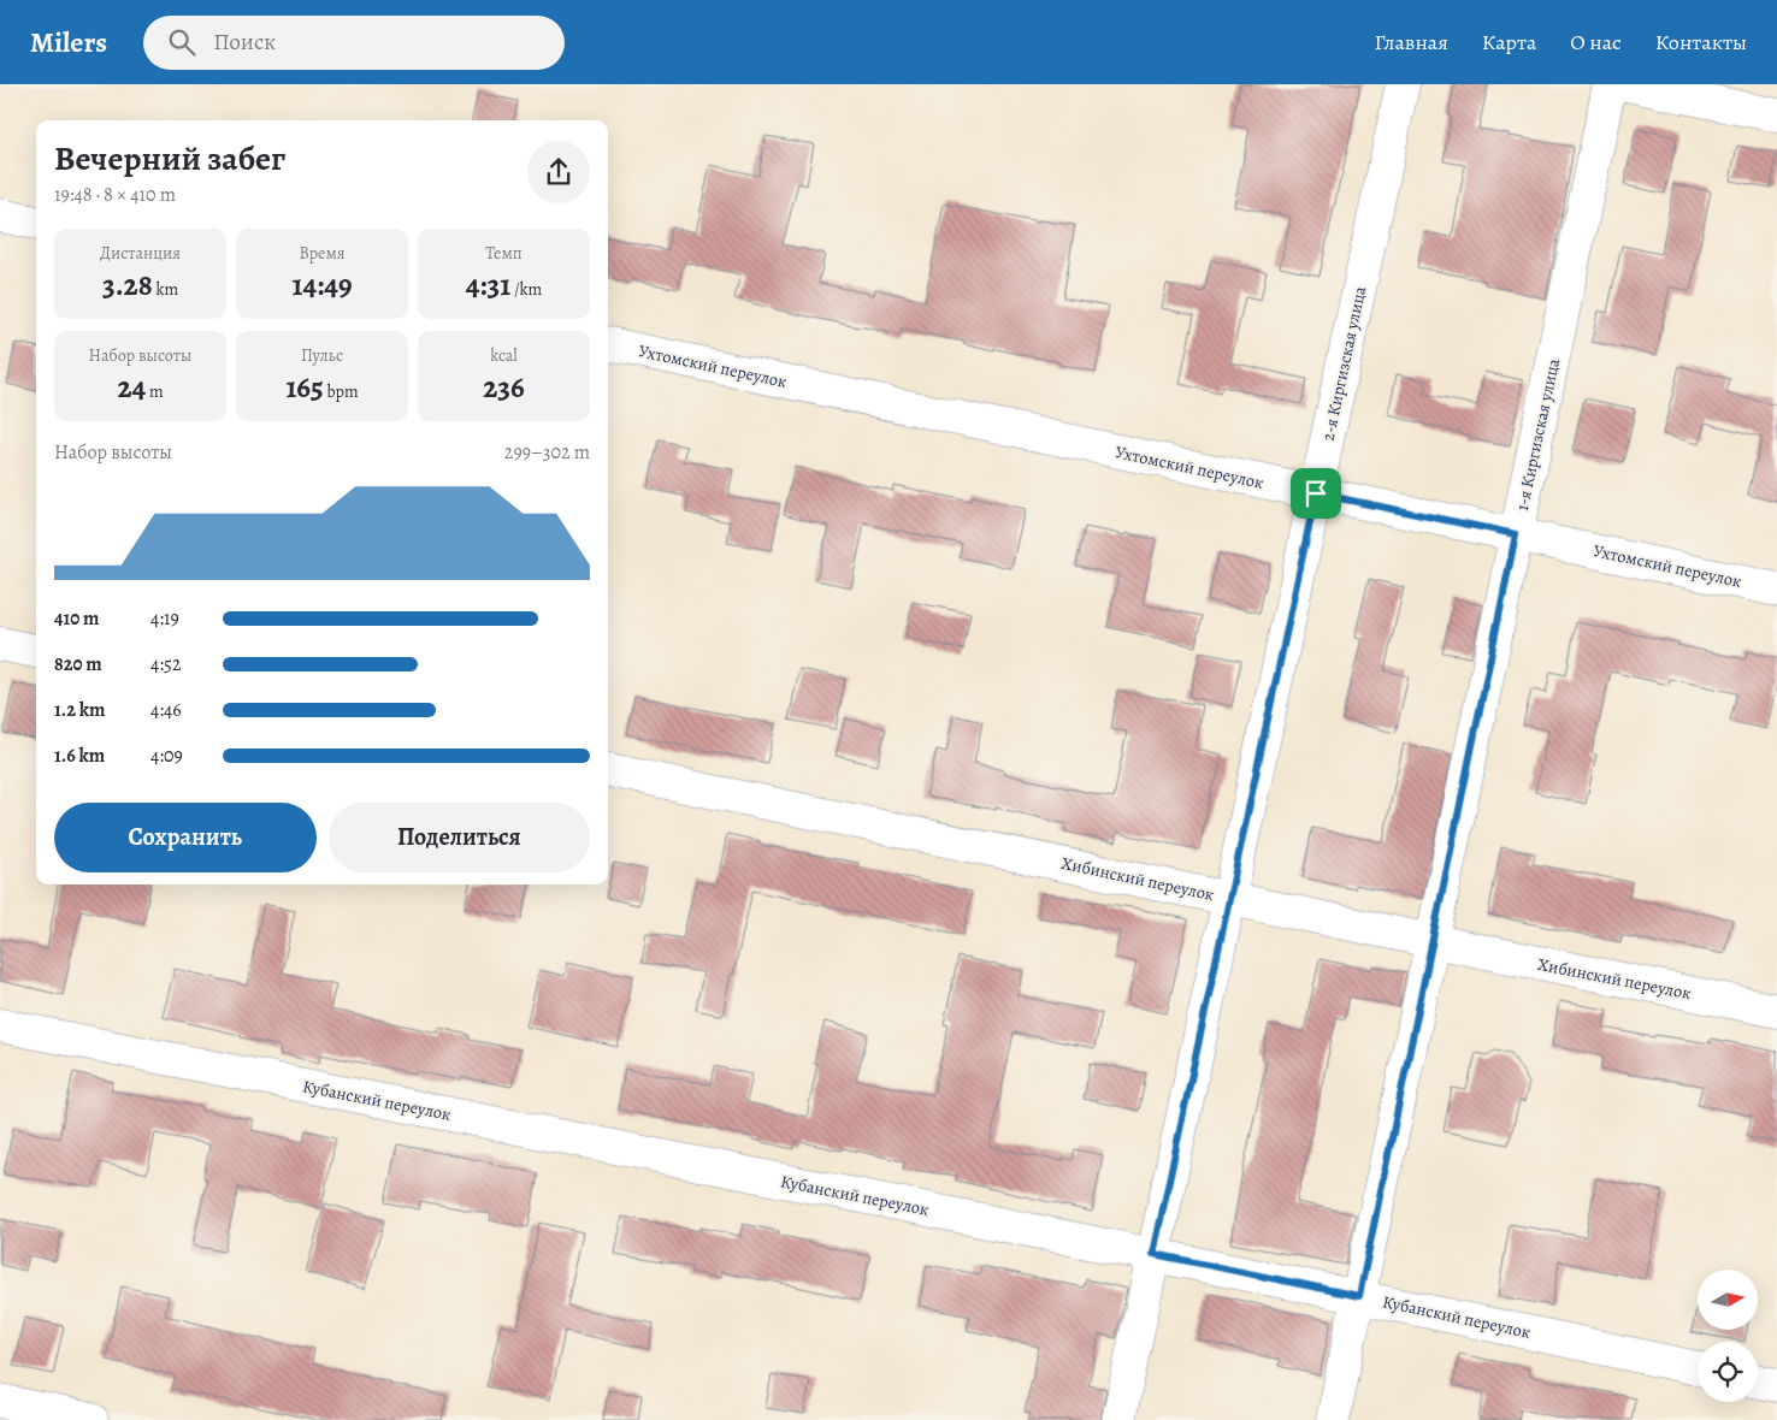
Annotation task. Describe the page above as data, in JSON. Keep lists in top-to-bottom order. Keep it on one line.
{"streets":{"street":["2-я Киргизская улица","Ухтомский переулок","1-я Киргизская улица","Хибинский переулок","Кубанский переулок"]},"crossings":[["2-я Киргизская улица","Ухтомский переулок"],["2-я Киргизская улица","Хибинский переулок"],["2-я Киргизская улица","Кубанский переулок"],["Ухтомский переулок","1-я Киргизская улица"],["1-я Киргизская улица","Хибинский переулок"],["1-я Киргизская улица","Кубанский переулок"]],"north":"right","page":{"header":"Milers","search":"Поиск","nav":["Главная","Карта","О нас","Контакты"],"heading":["Вечерний забег","19:48 · 8 × 410 m"],"stats":[["Дистанция","3.28 km"],["Время","14:49"],["Темп","4:31 /km"],["Набор высоты","24 m"],["Пульс","165 bpm"],["kcal","236"]],"chart":["Набор высоты","299–302 m"],"list":[{"name":"410 m","note":"4:19"},{"name":"820 m","note":"4:52"},{"name":"1.2 km","note":"4:46"},{"name":"1.6 km","note":"4:09"}],"buttons":["Сохранить","Поделиться"]}}
